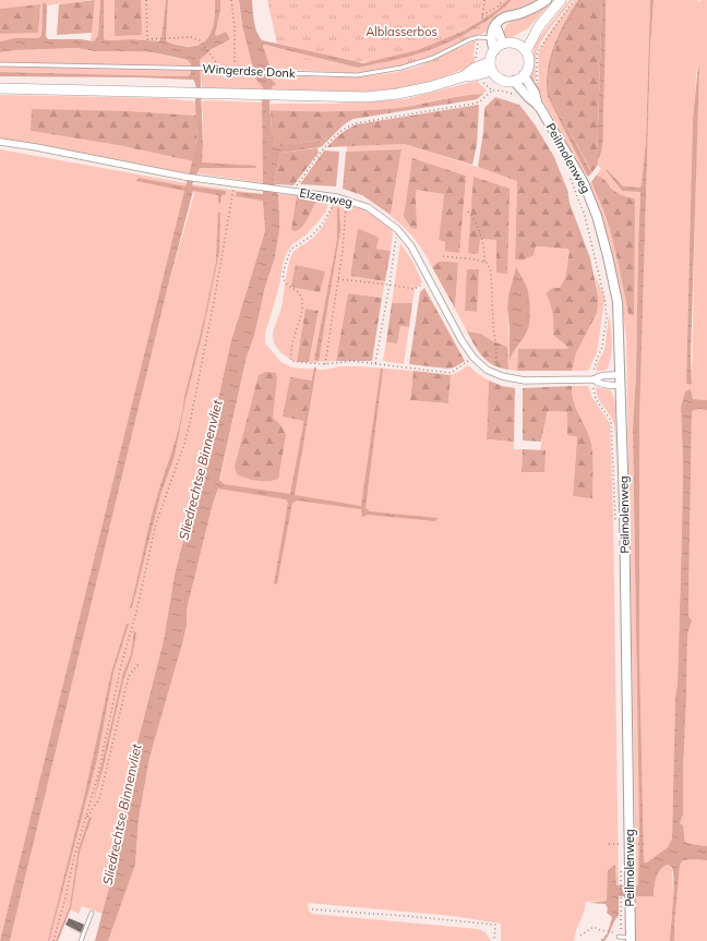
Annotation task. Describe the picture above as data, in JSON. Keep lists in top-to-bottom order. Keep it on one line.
{"streets":{"main road":["Peilmolenweg"],"street":["Elzenweg"],"lane":["Wingerdse Donk"]},"crossings":[["Peilmolenweg","Elzenweg"]],"water":["Sliedrechtse Binnenvliet"],"parks":["Alblasserbos"]}
